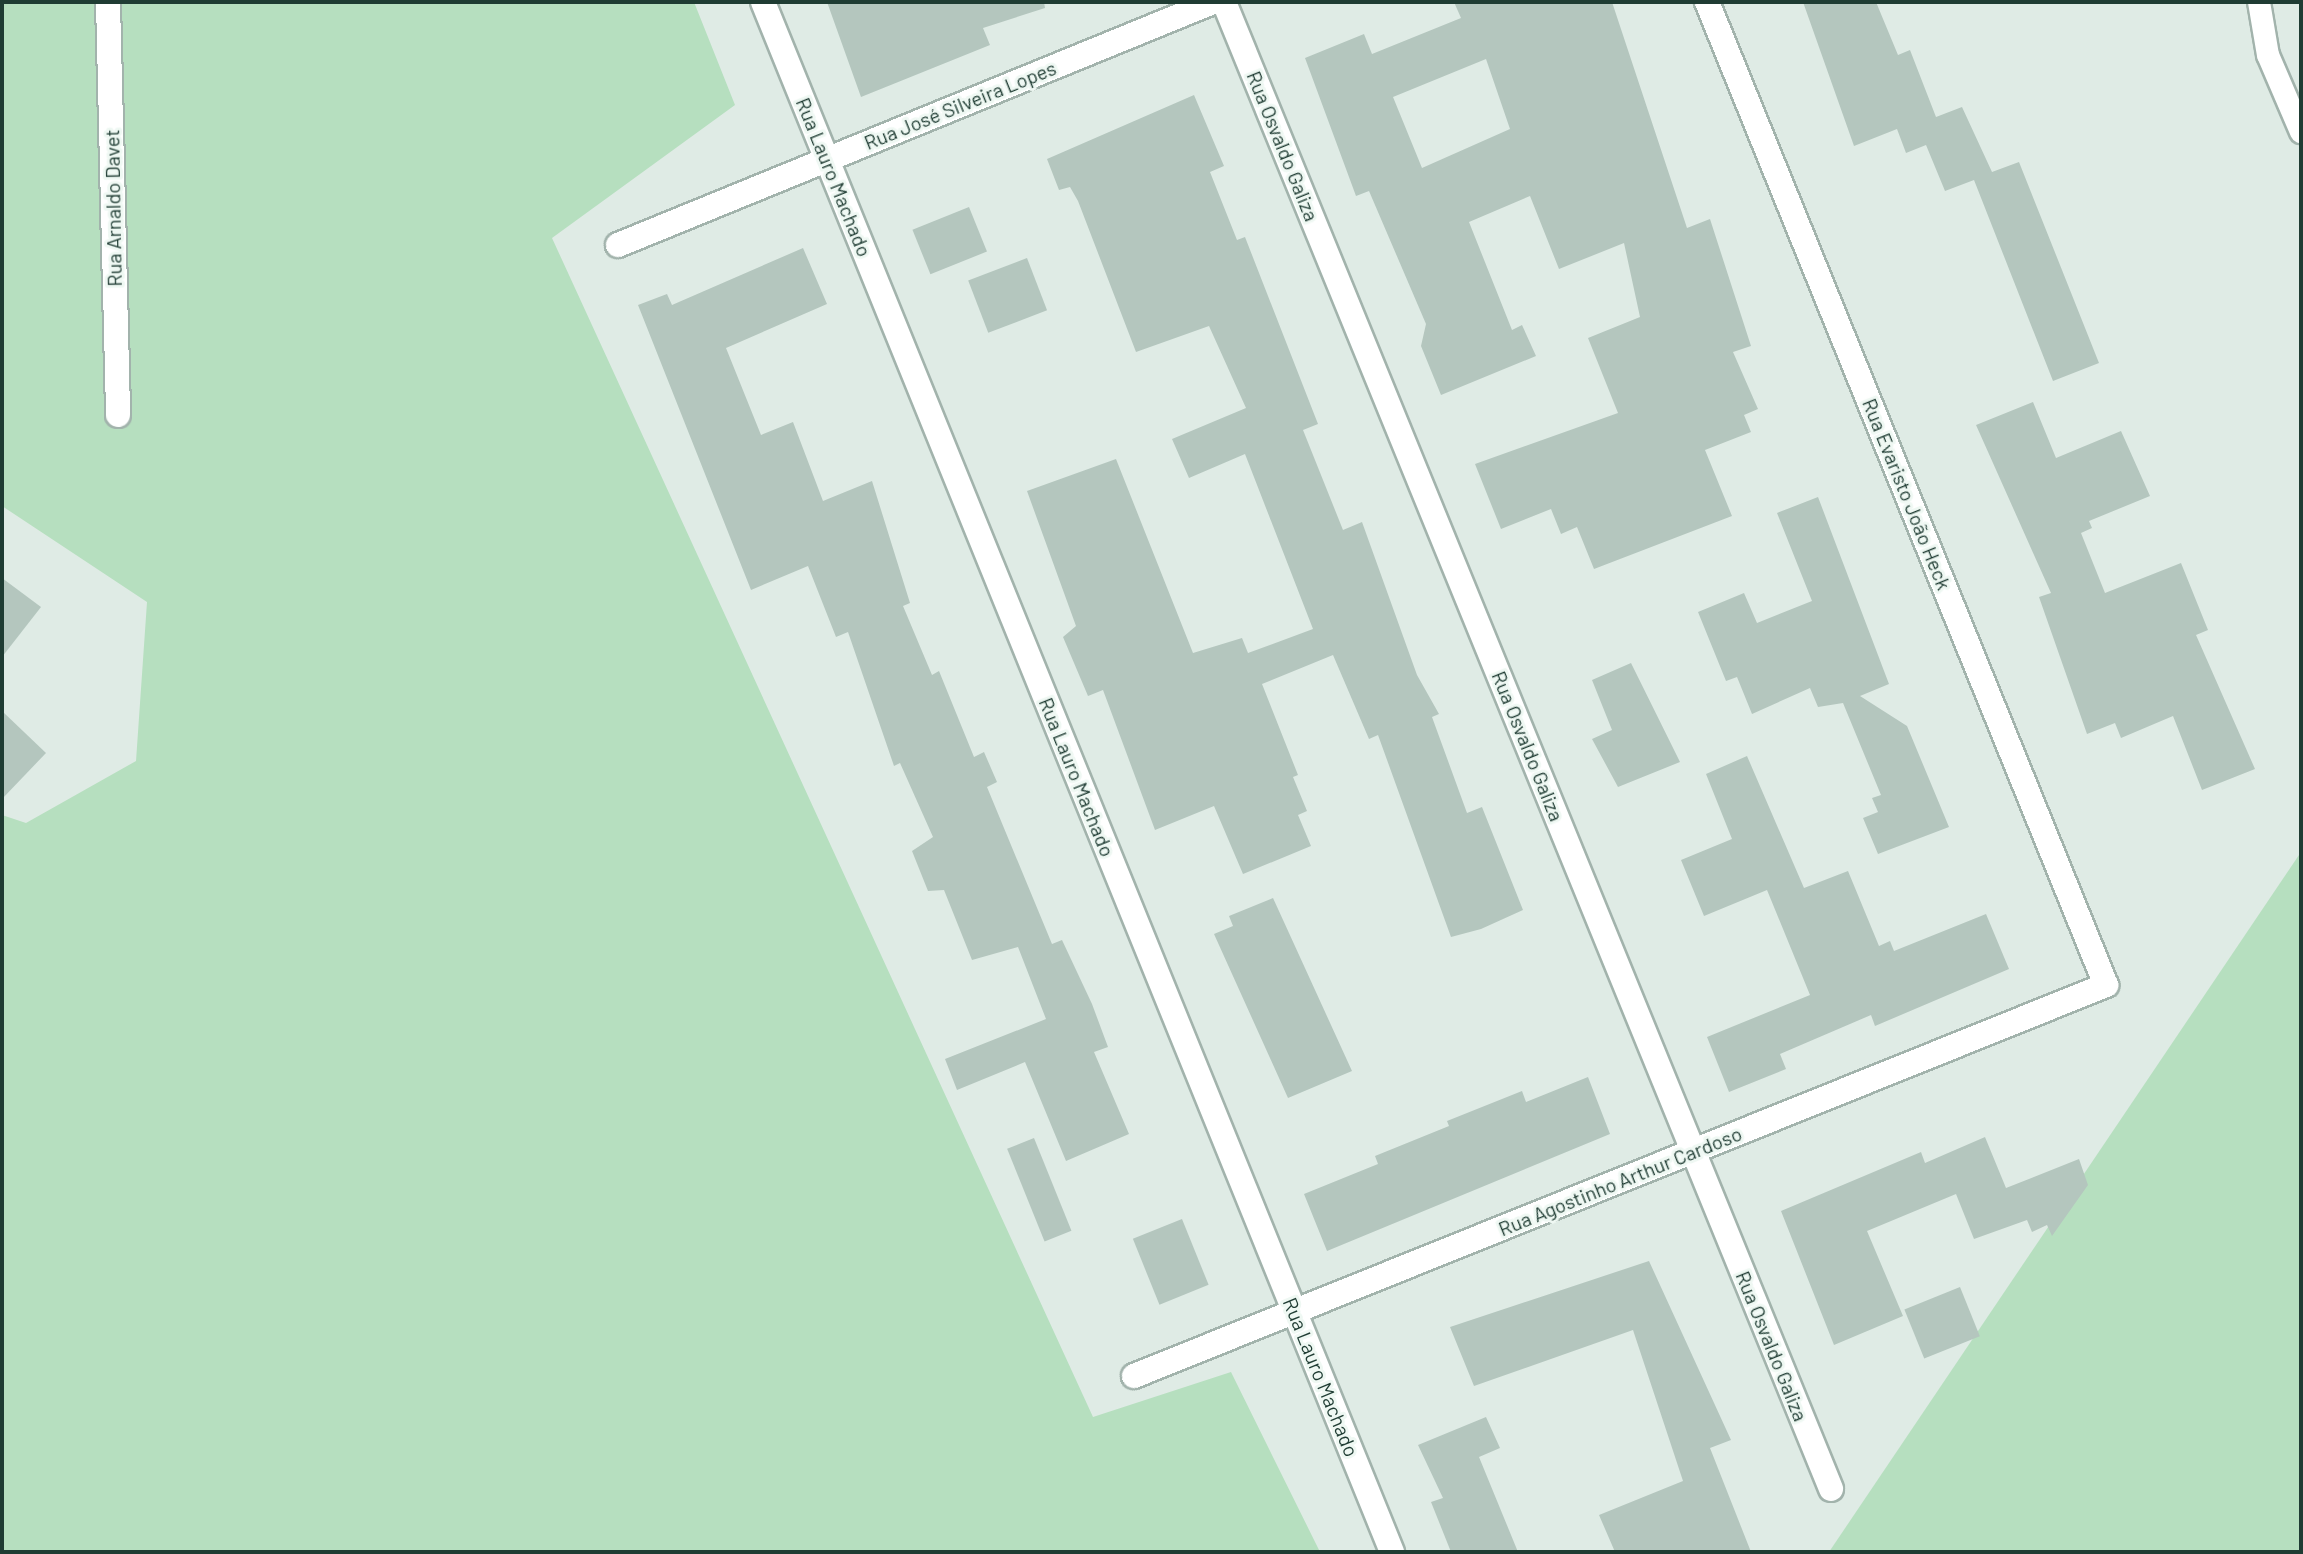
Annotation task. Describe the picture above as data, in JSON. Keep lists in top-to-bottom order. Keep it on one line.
{"streets":{"street":["Rua José Silveira Lopes","Rua Osvaldo Galiza","Rua Lauro Machado","Rua Arnaldo Davet","Rua Evaristo João Heck","Rua Agostinho Arthur Cardoso"]},"crossings":[["Rua José Silveira Lopes","Rua Lauro Machado"],["Rua Osvaldo Galiza","Rua Agostinho Arthur Cardoso"],["Rua Lauro Machado","Rua Agostinho Arthur Cardoso"],["Rua Evaristo João Heck","Rua Agostinho Arthur Cardoso"]]}
